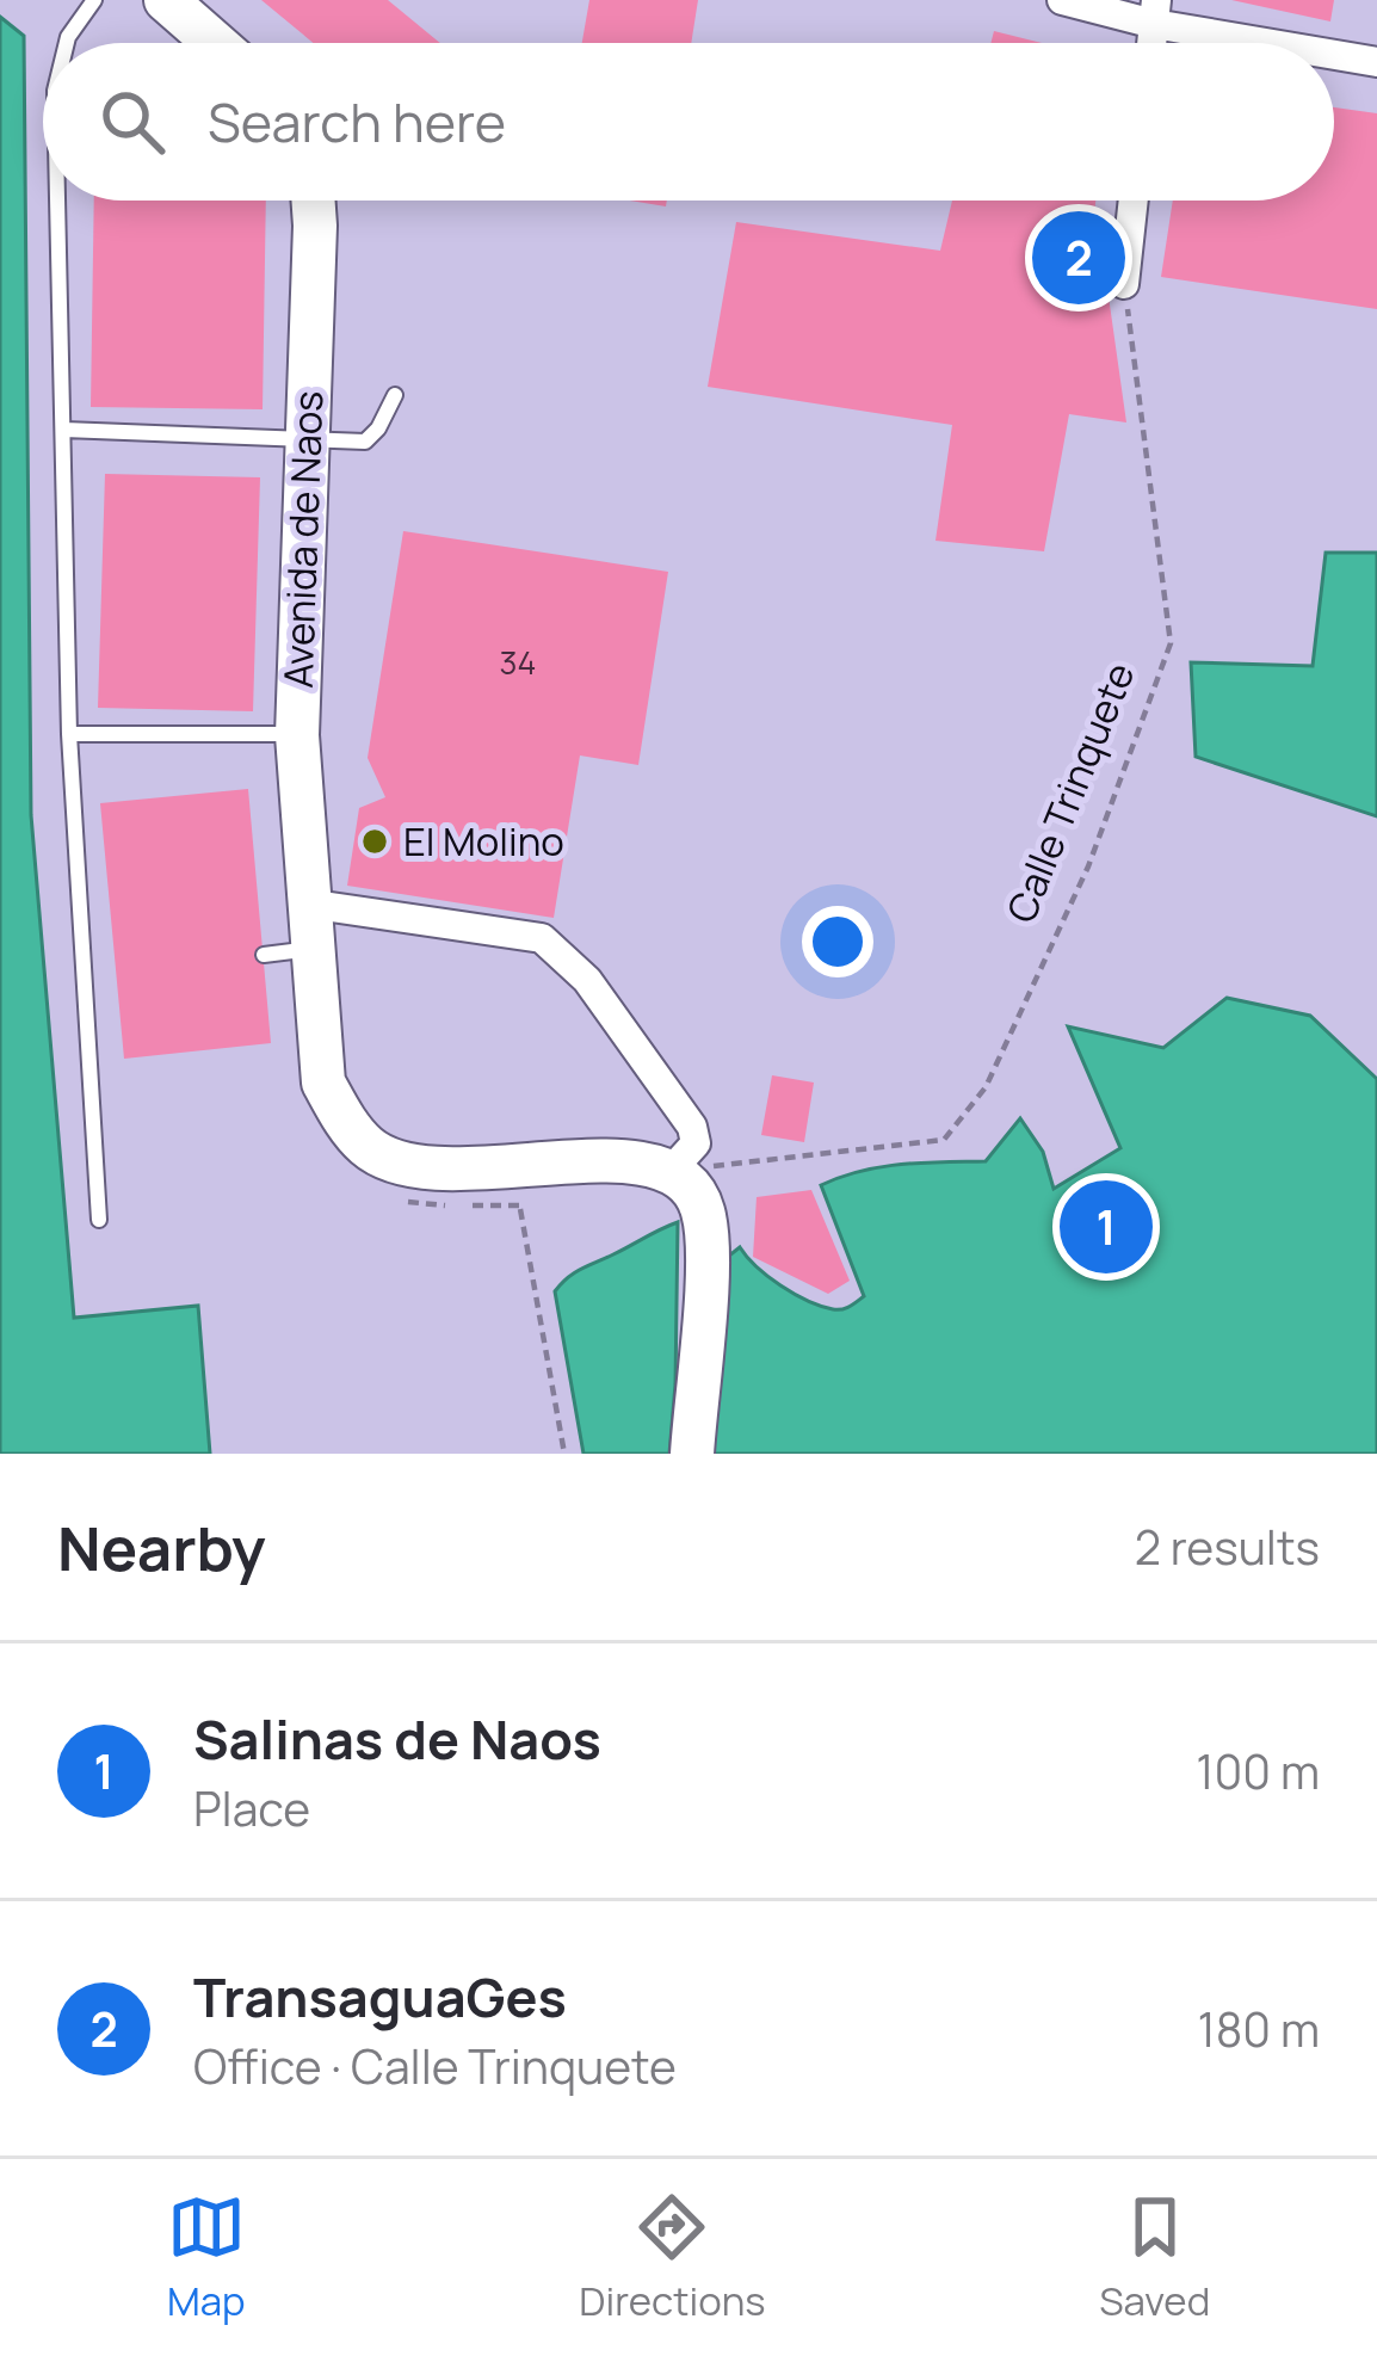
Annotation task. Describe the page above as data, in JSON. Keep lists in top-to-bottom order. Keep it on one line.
{"streets":{"main road":["Avenida de Naos"],"path":["Calle Trinquete"]},"crossings":[["Avenida de Naos","Calle Trinquete"]],"places":["El Molino"],"house_numbers":["34"],"page":{"search":"Search here","pins":["2","1"],"heading":["Nearby","2 results"],"list":[{"mark":"1","name":"Salinas de Naos","note":"Place","value":"100 m"},{"mark":"2","name":"TransaguaGes","note":"Office · Calle Trinquete","value":"180 m"}],"nav":["Map","Directions","Saved"]}}
